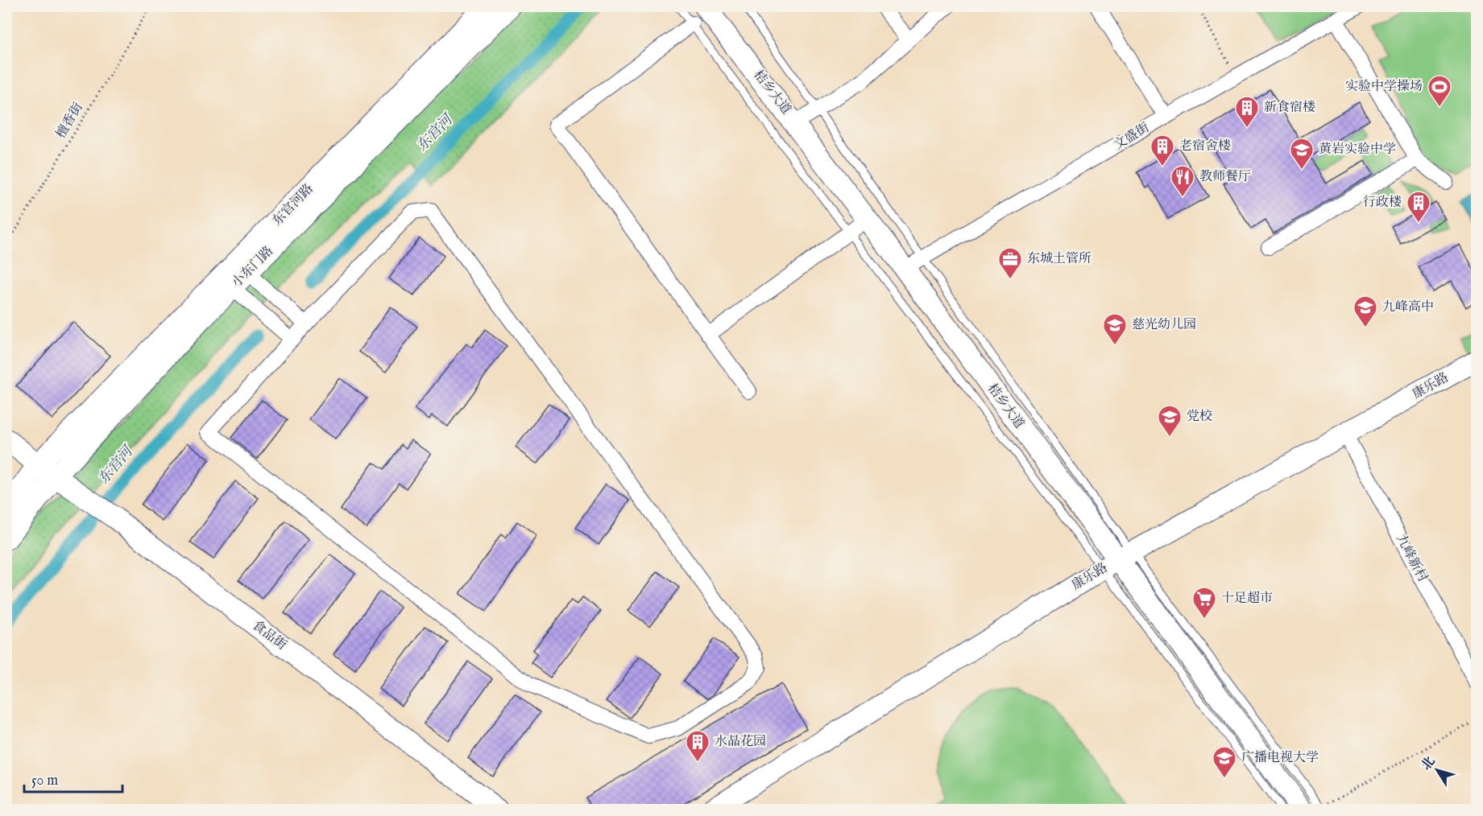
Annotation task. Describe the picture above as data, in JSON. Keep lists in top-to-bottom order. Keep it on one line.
{"streets":{"street":["桔乡大道","文盛街","东官河路","小东门路","康乐路","九峰新村","食品街"],"path":["檀香街"]},"crossings":[["桔乡大道","文盛街"],["桔乡大道","康乐路"],["东官河路","小东门路"],["东官河路","食品街"],["小东门路","食品街"],["康乐路","九峰新村"]],"water":["东官河"],"places":{"sports":["实验中学操场"],"building":["新食宿楼","老宿舍楼","行政楼","水晶花园"],"school or university":["黄岩实验中学","九峰高中","慈光幼儿园","党校","广播电视大学"],"restaurant":["教师餐厅"],"office":["东城土管所"],"supermarket":["十足超市"]},"scale_bar":"50 m","north":"top left"}
